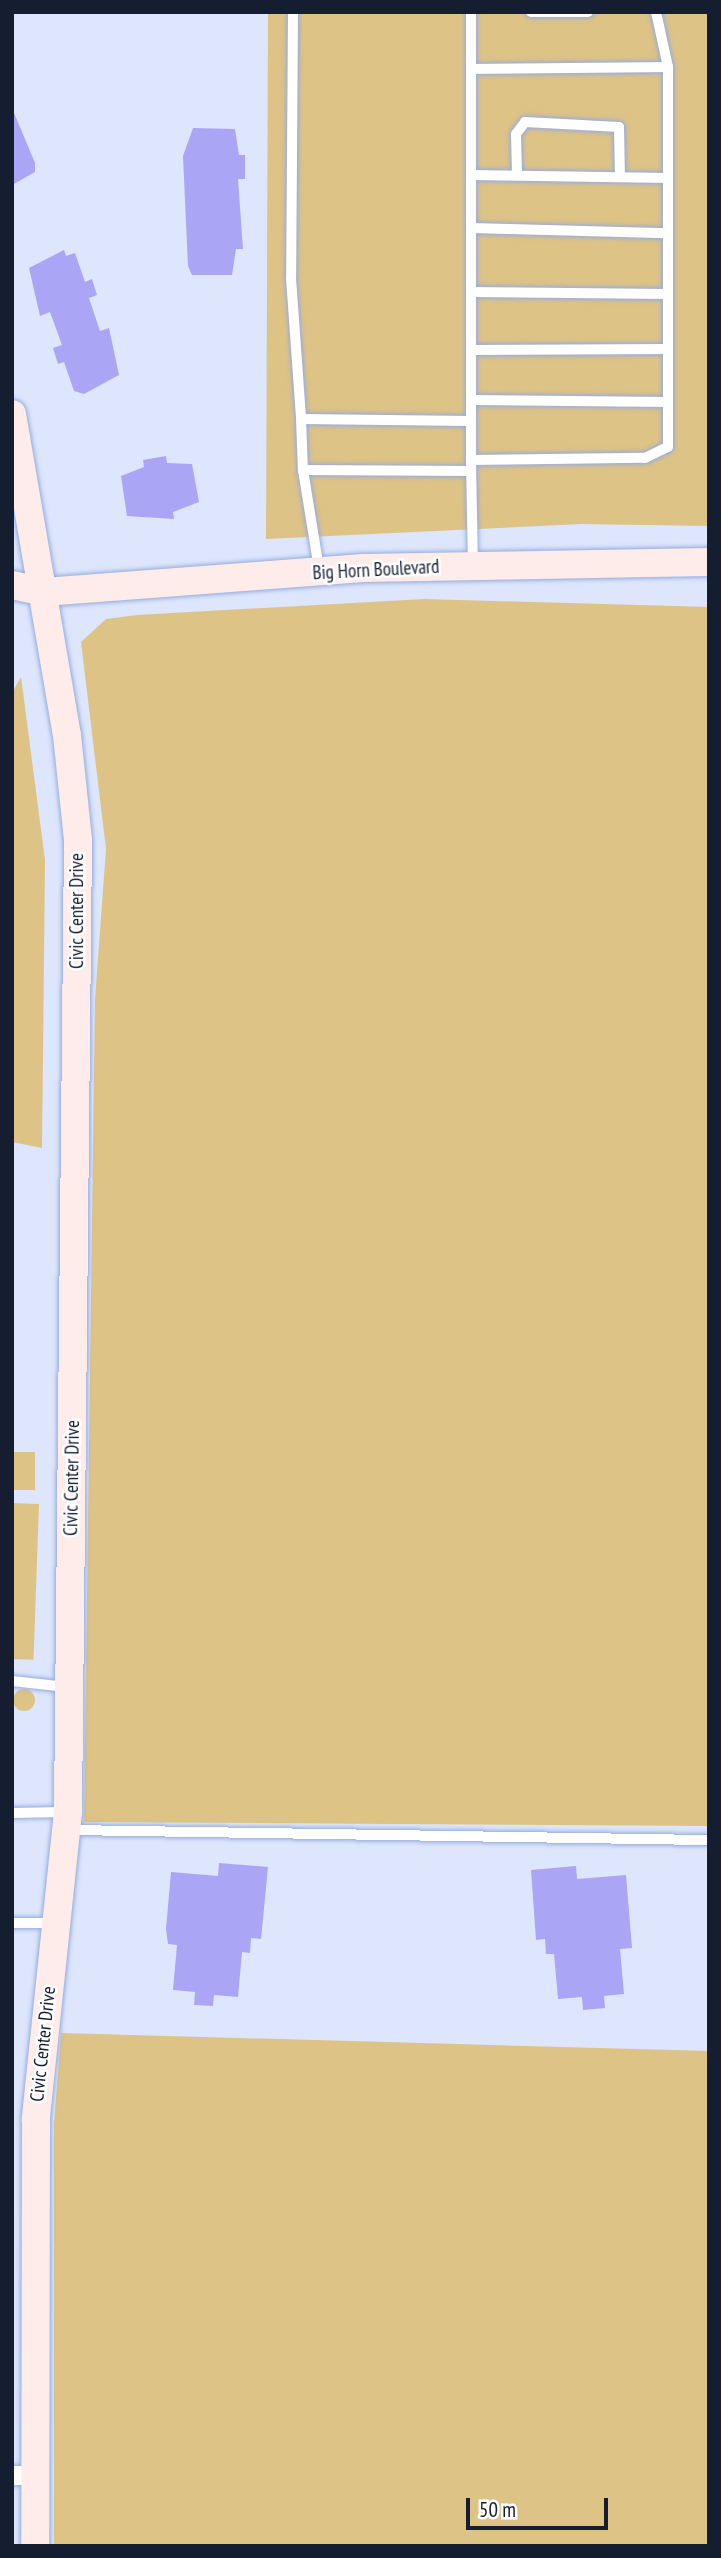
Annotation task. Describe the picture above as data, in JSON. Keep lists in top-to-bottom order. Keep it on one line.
{"streets":{"street":["Big Horn Boulevard","Civic Center Drive"]},"crossings":[["Big Horn Boulevard","Civic Center Drive"]],"scale_bar":"50 m"}
